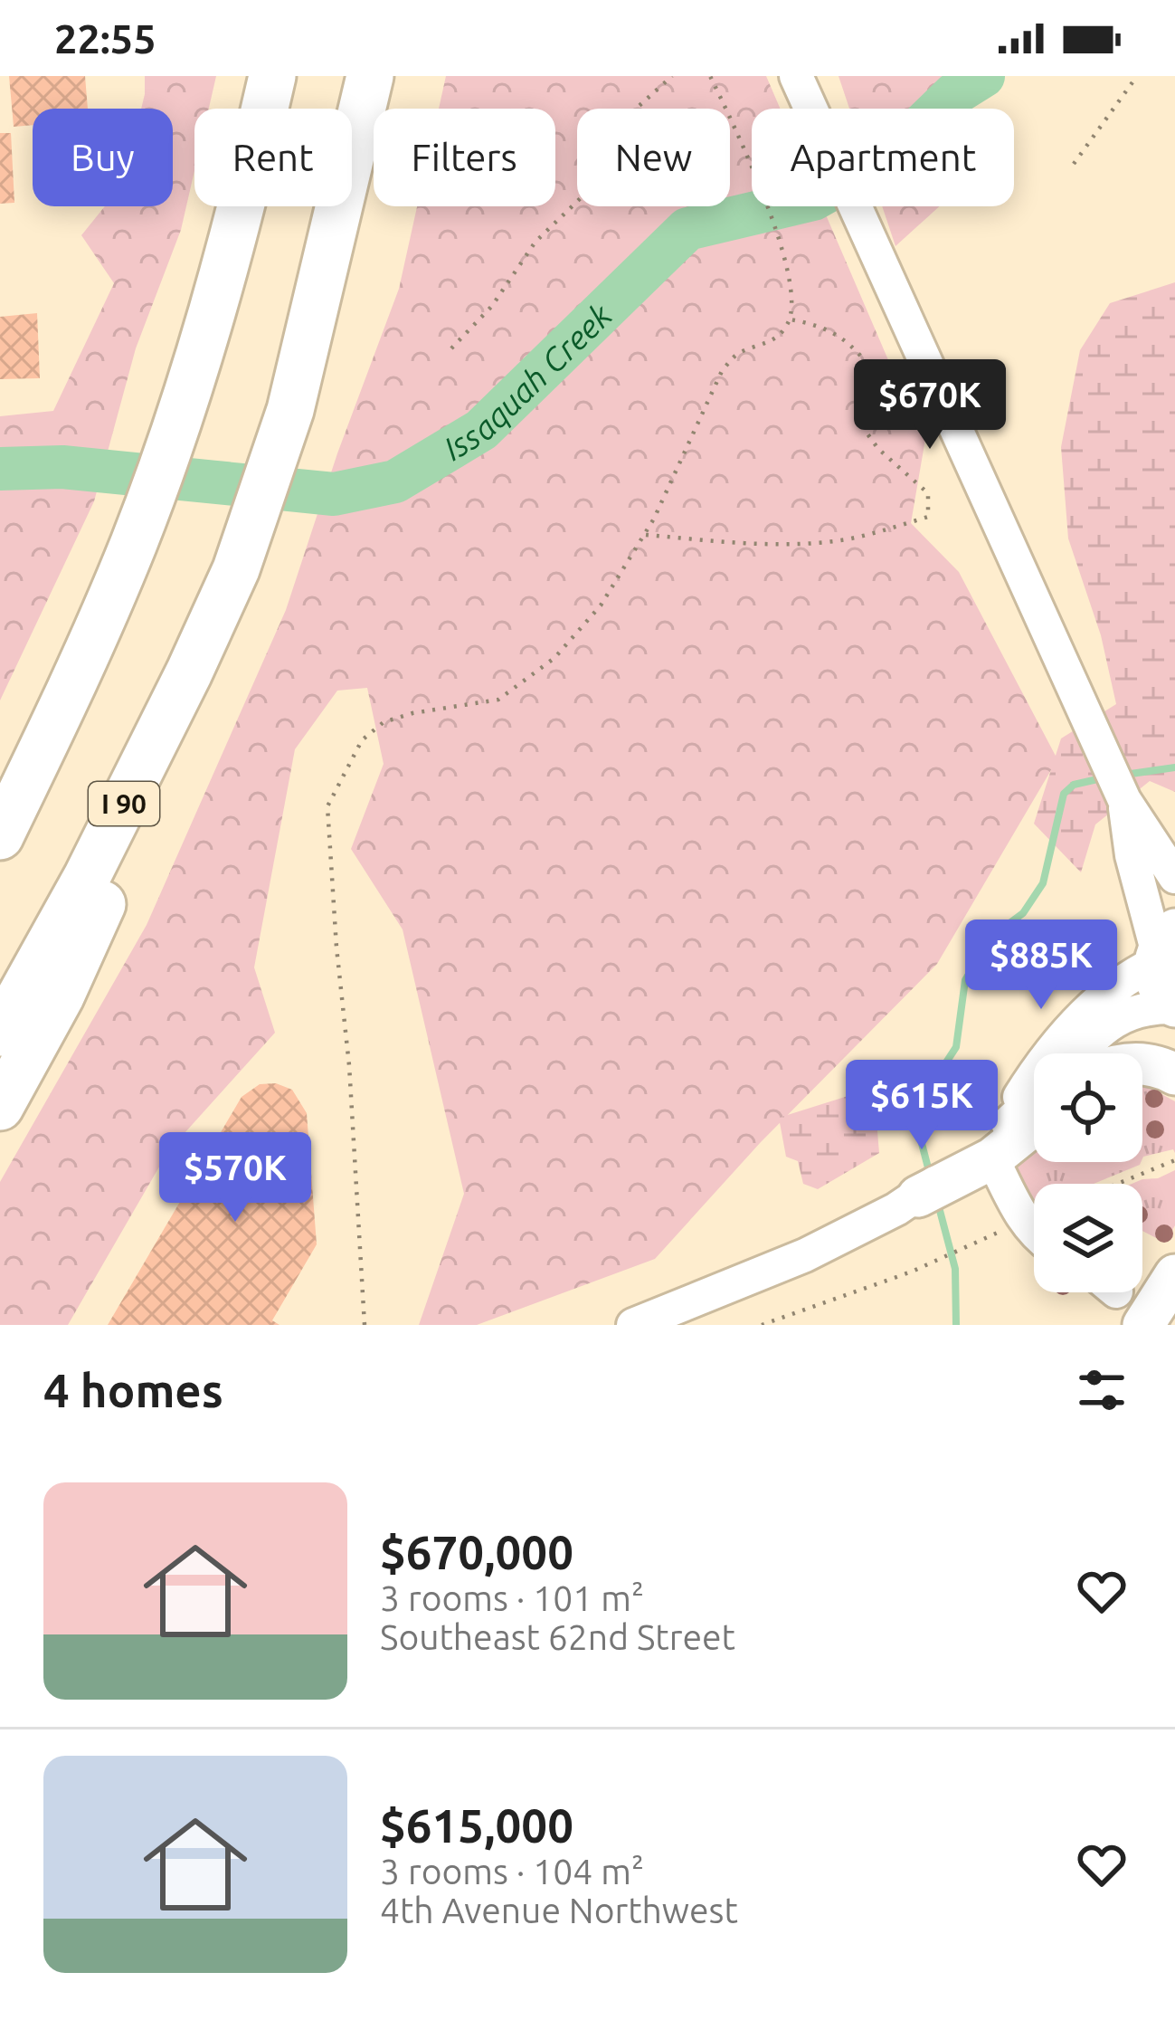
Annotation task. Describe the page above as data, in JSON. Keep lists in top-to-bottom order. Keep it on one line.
{"streets":{"highway":["I 90"]},"water":["Issaquah Creek"],"page":{"status":"22:55","chip":["Buy","Rent","Filters","New","Apartment"],"price":["$670K","$885K","$615K","$570K"],"heading":"4 homes","list":[{"name":"$670,000","note":"3 rooms · 101 m² · Southeast 62nd Street"},{"name":"$615,000","note":"3 rooms · 104 m² · 4th Avenue Northwest"}]}}
